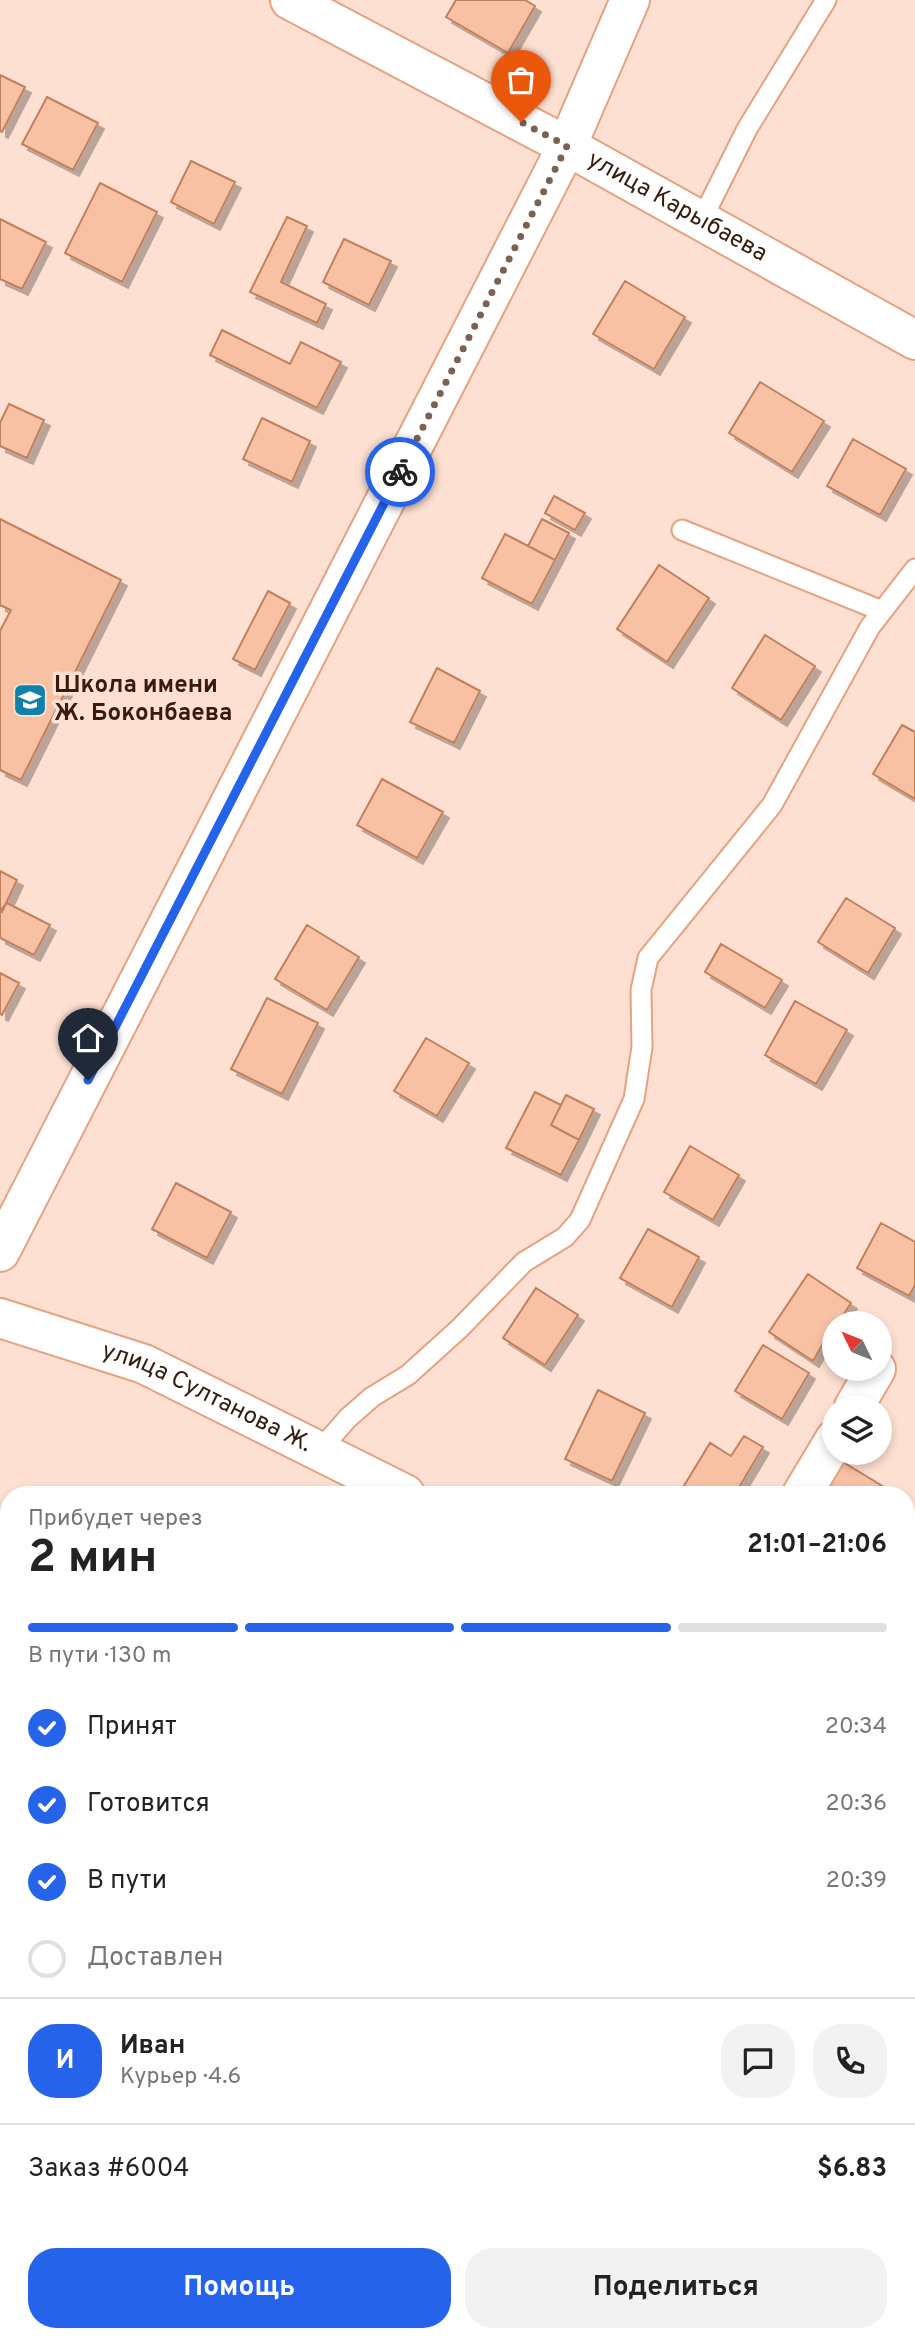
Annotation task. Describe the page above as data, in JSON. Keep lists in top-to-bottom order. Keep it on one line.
{"streets":{"main road":["улица Карыбаева","улица Султанова Ж."]},"places":{"school or university":["Школа имени Ж. Боконбаева"]},"north":"top left","page":{"heading":["2 мин","Прибудет через","21:01–21:06"],"panel":["Иван","Курьер · 4.6","Заказ #6004","$6.83"],"bar":"В пути · 130 m","list":[["Принят","20:34"],["Готовится","20:36"],["В пути","20:39"],"Доставлен"],"round":"И","buttons":["Помощь","Поделиться"]}}
